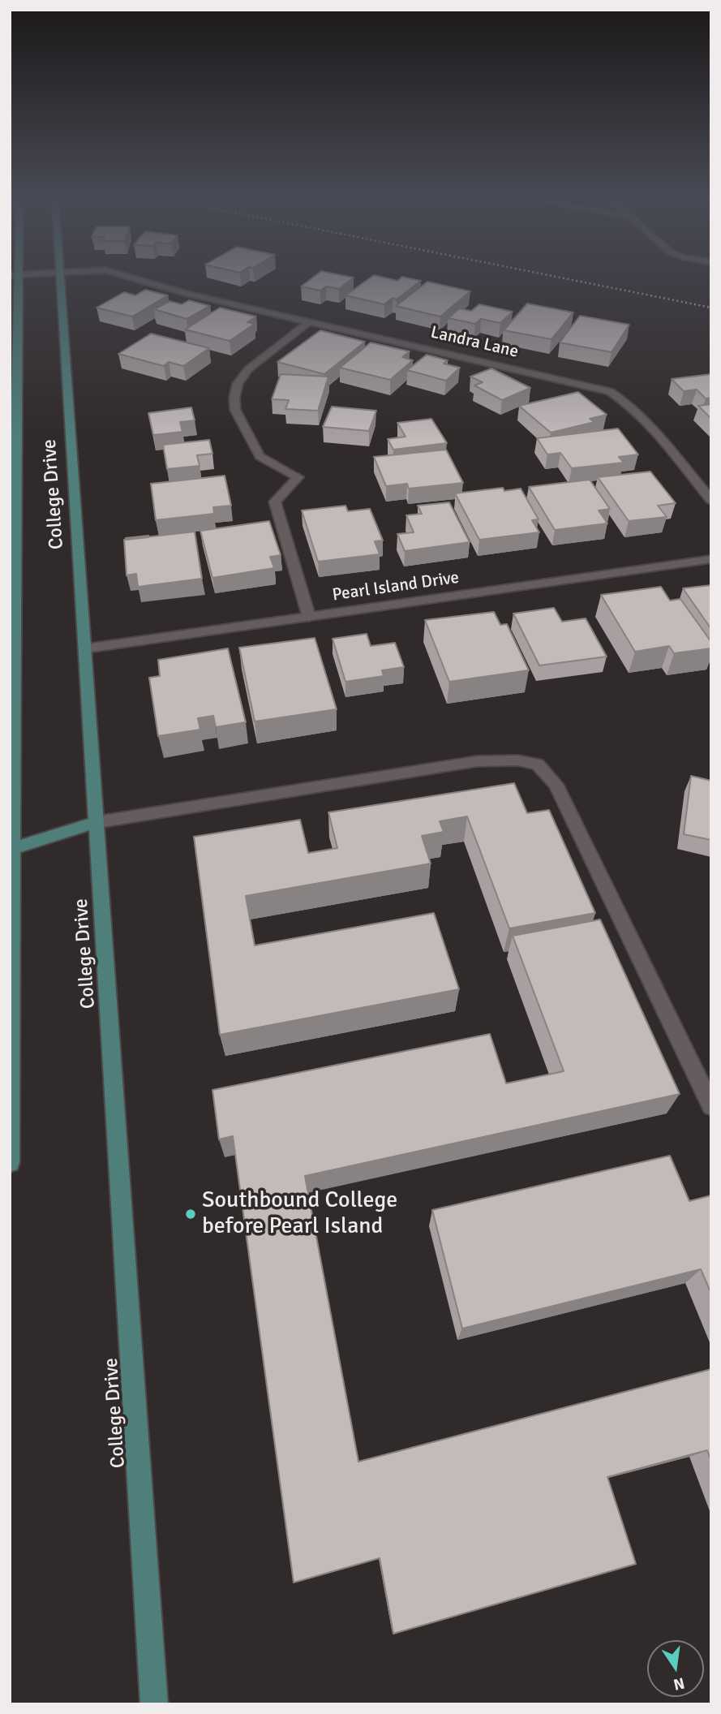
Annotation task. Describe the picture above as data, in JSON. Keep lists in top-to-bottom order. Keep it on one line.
{"streets":{"main road":["College Drive"],"street":["Landra Lane","Pearl Island Drive"]},"crossings":[["College Drive","Pearl Island Drive"]],"places":["Southbound College before Pearl Island"],"north":"bottom"}
